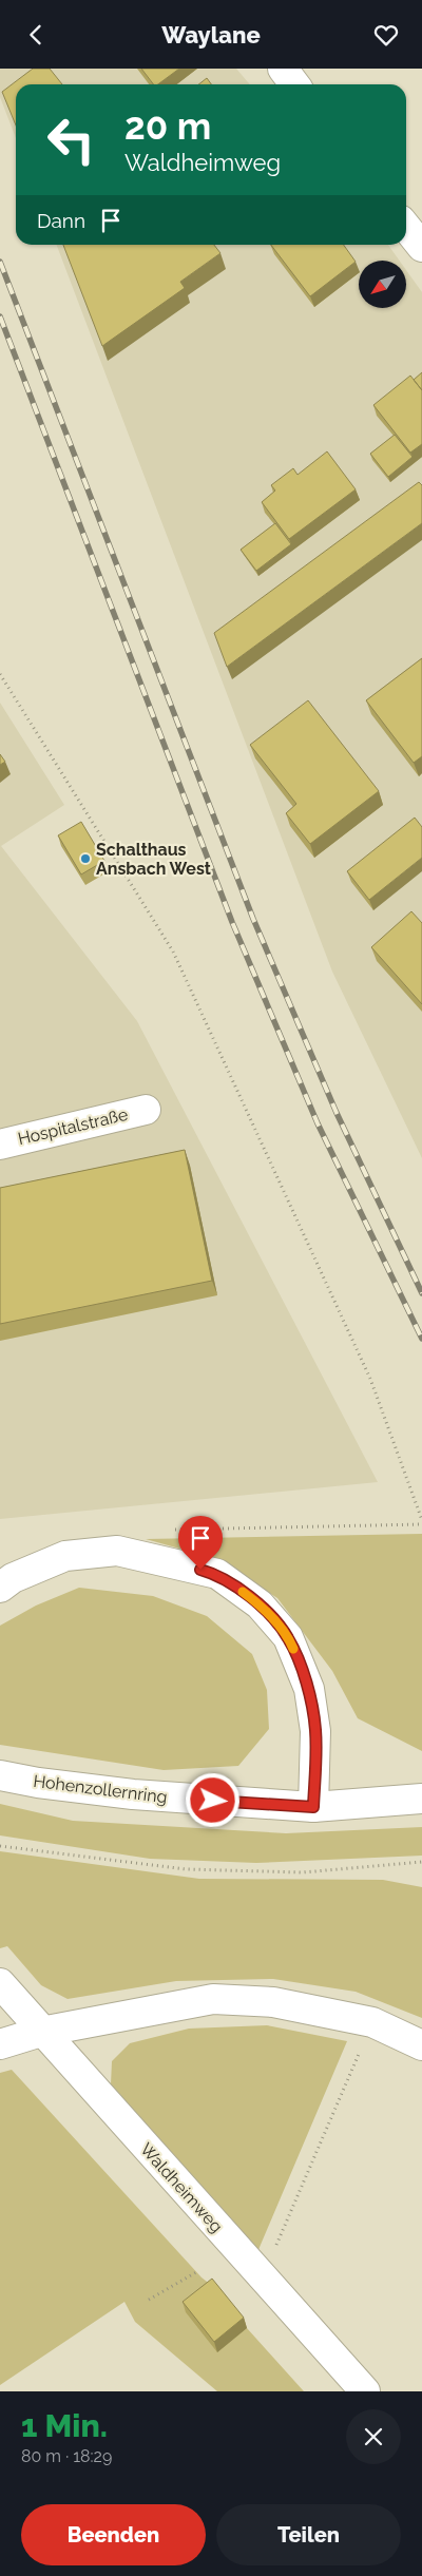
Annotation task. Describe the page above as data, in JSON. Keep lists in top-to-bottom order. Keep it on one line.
{"streets":{"street":["Hospitalstraße","Hohenzollernring","Waldheimweg"]},"places":["Schalthaus Ansbach West"],"north":"bottom left","page":{"header":"Waylane","turn":["20 m","Waldheimweg"],"then":"Dann","heading":["1 Min.","80 m · 18:29"],"buttons":["Beenden","Teilen"]}}
